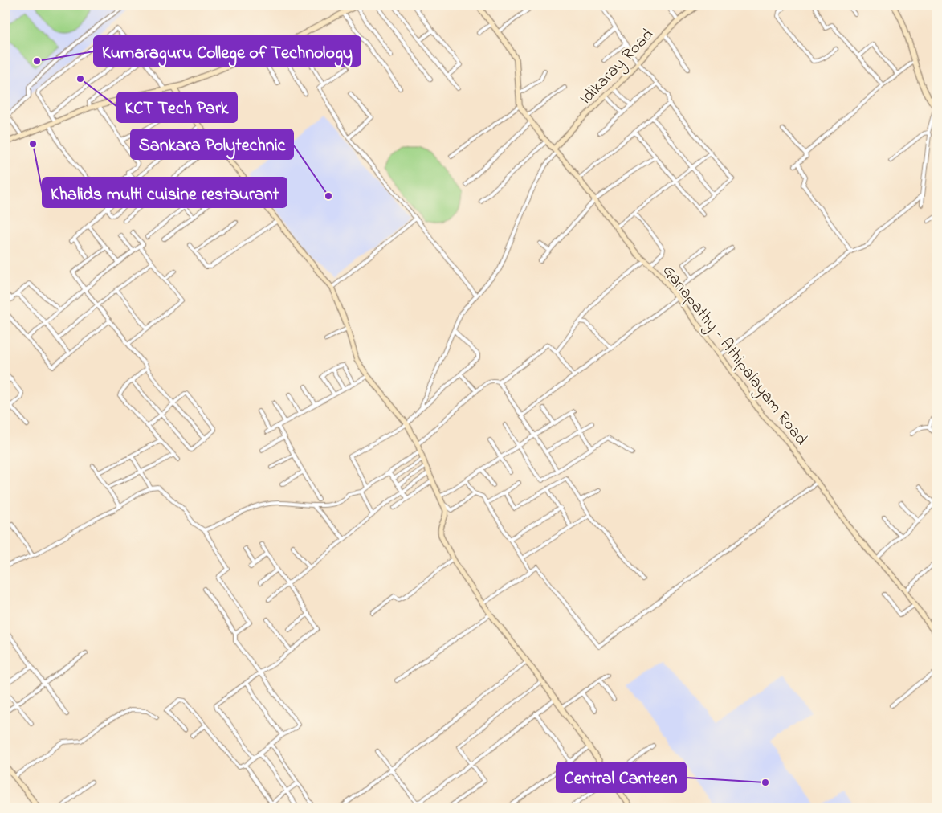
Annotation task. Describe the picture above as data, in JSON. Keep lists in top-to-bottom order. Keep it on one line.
{"streets":{"street":["Idikaray Road","Ganapathy - Athipalayam Road"]},"crossings":[["Idikaray Road","Ganapathy - Athipalayam Road"]],"places":["Kumaraguru College of Technology","KCT Tech Park","Khalids multi cuisine restaurant","Sankara Polytechnic","Central Canteen"]}
